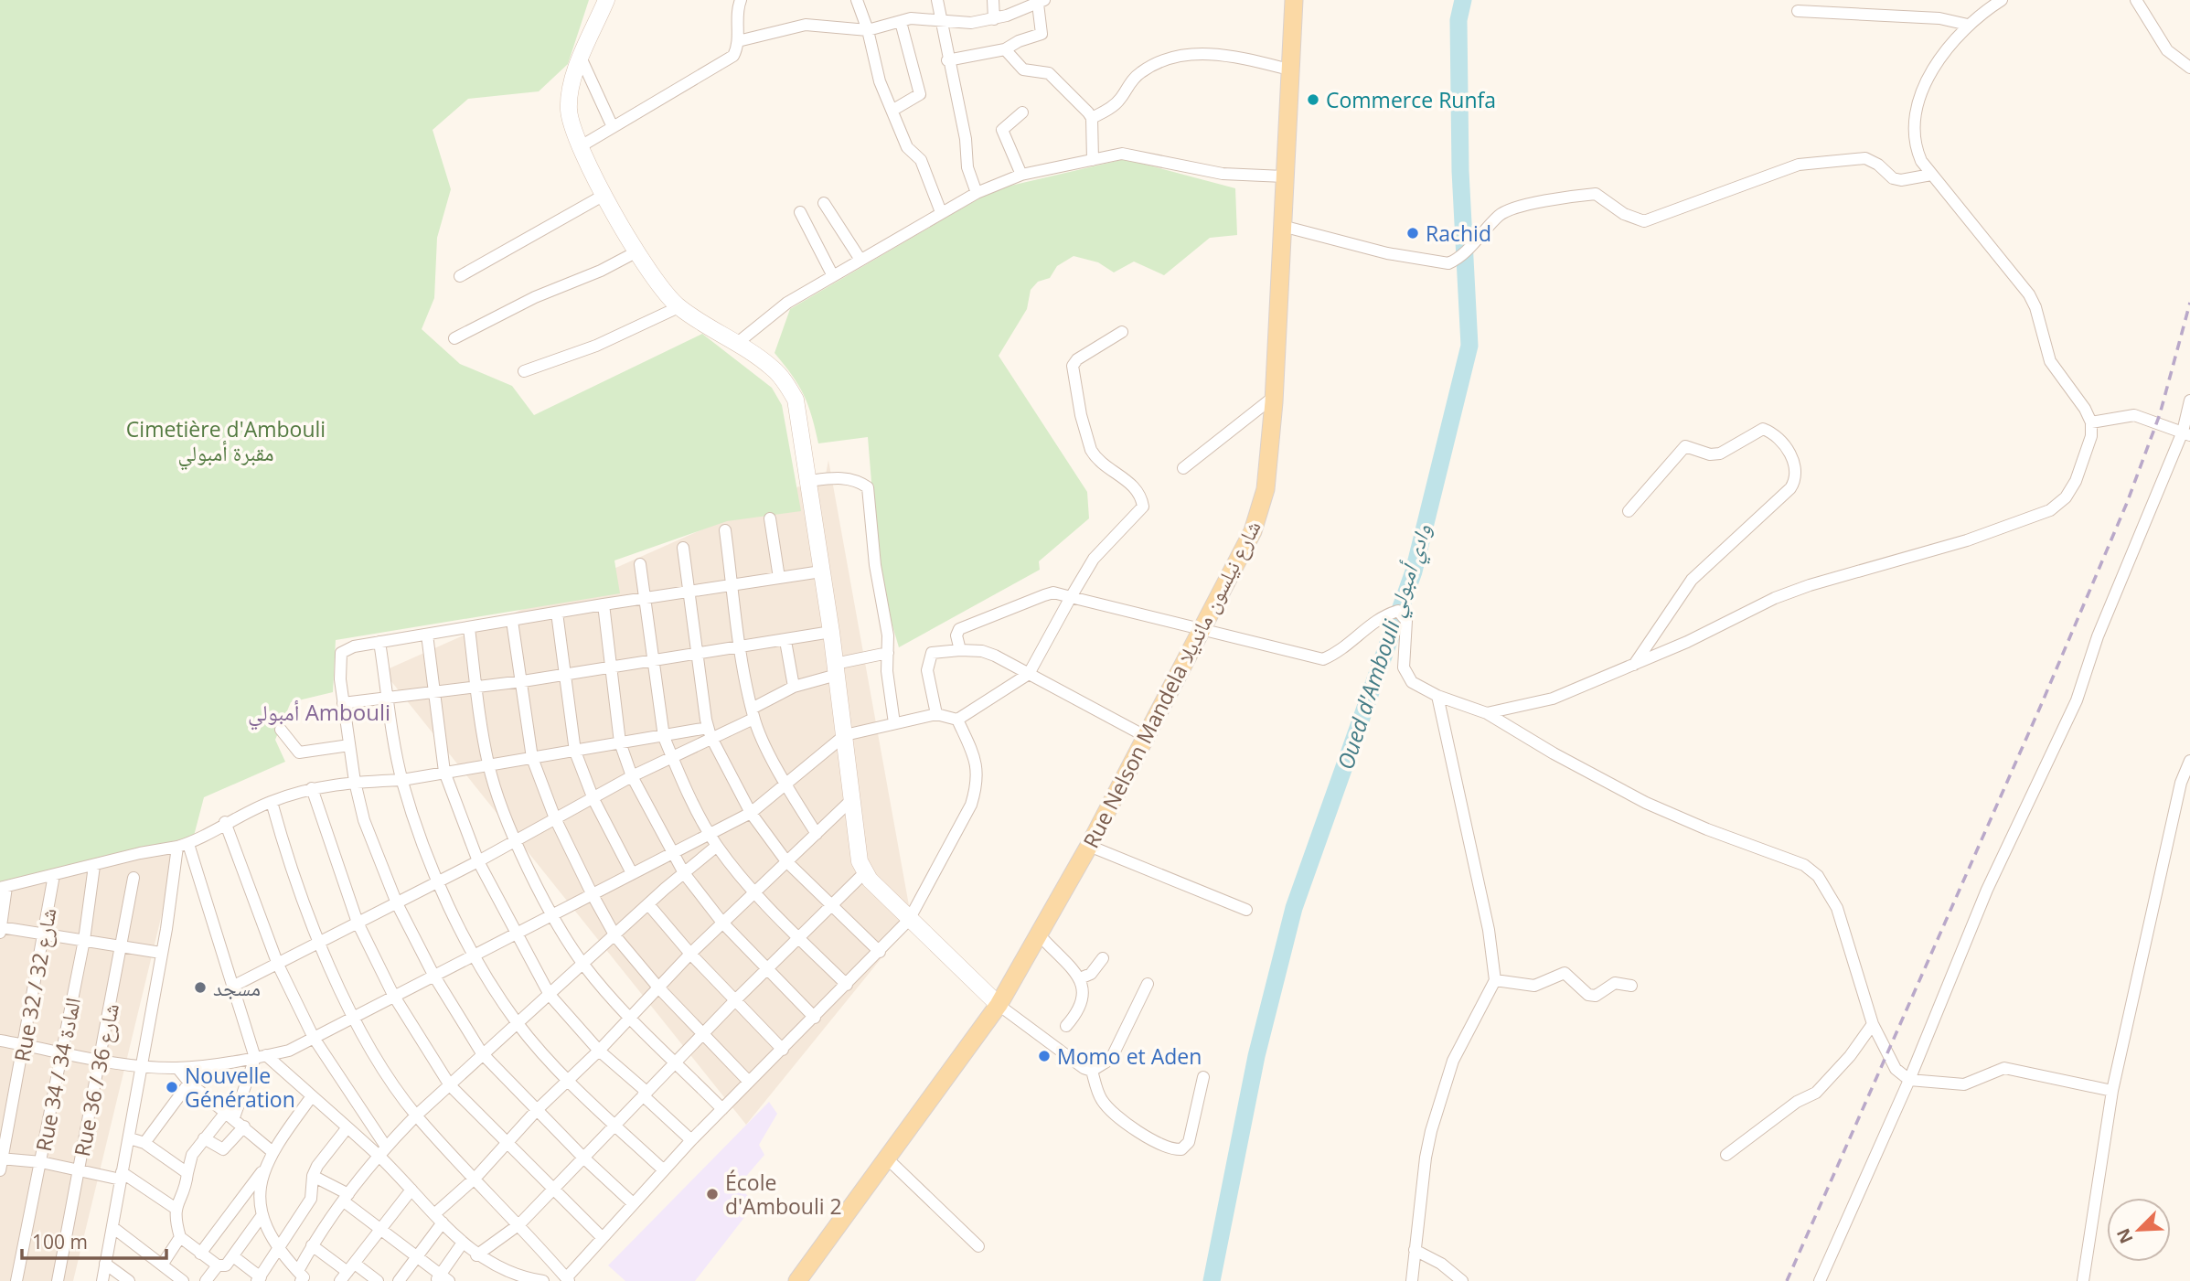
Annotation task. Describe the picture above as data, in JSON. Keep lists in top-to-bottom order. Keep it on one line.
{"streets":{"main road":["Rue Nelson Mandela شارع نيلسون مانديلا"],"street":["Rue 32 / شارع 32","Rue 34 / المادة 34","Rue 36 / شارع 36"]},"districts":["أمبولي Ambouli"],"water":["Oued d'Ambouli وادي أمبولي"],"parks":["Cimetière d'Ambouli مقبرة أمبولي"],"places":["Commerce Runfa","Rachid","مسجد","Momo et Aden","Nouvelle Génération","École d'Ambouli 2"],"scale_bar":"100 m","north":"bottom left"}
